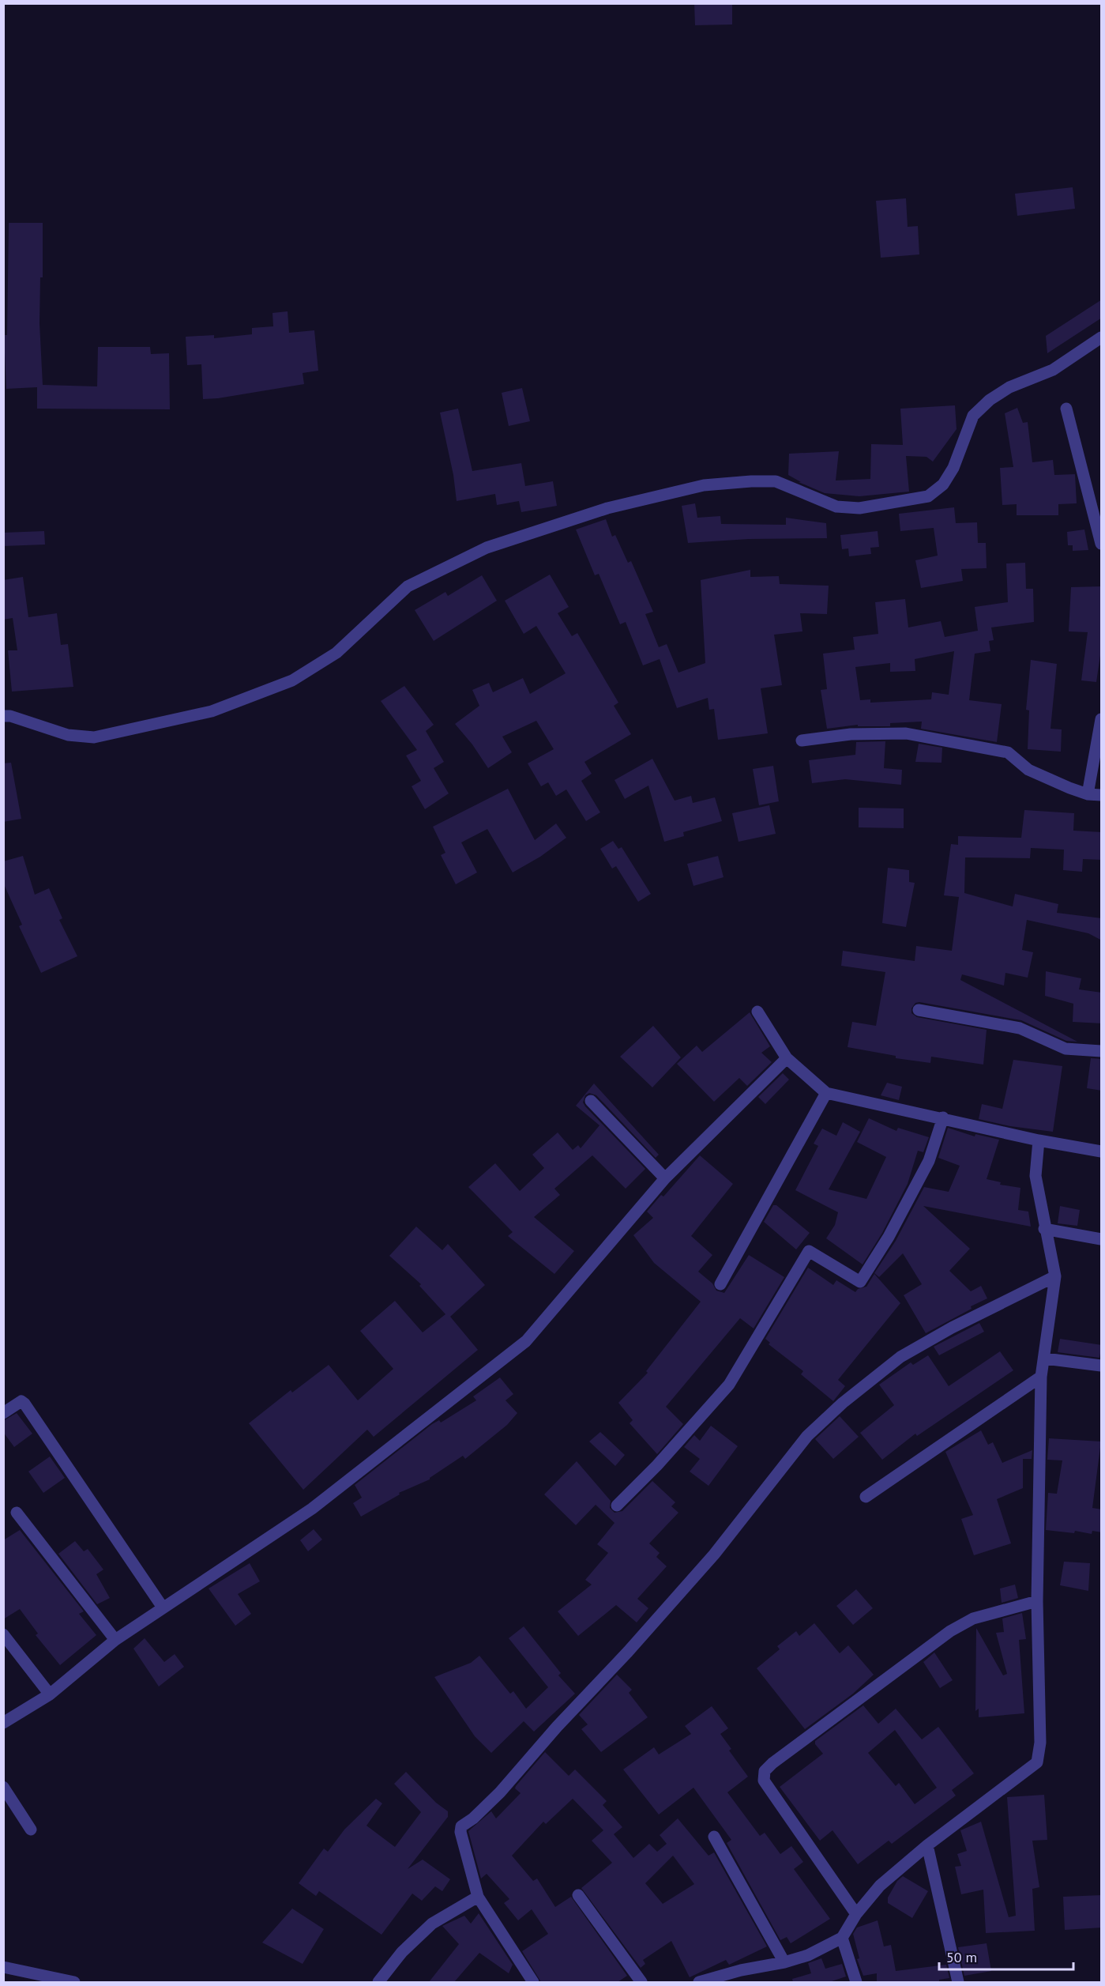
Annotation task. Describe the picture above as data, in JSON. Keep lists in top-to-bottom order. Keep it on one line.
{"scale_bar":"50 m"}
